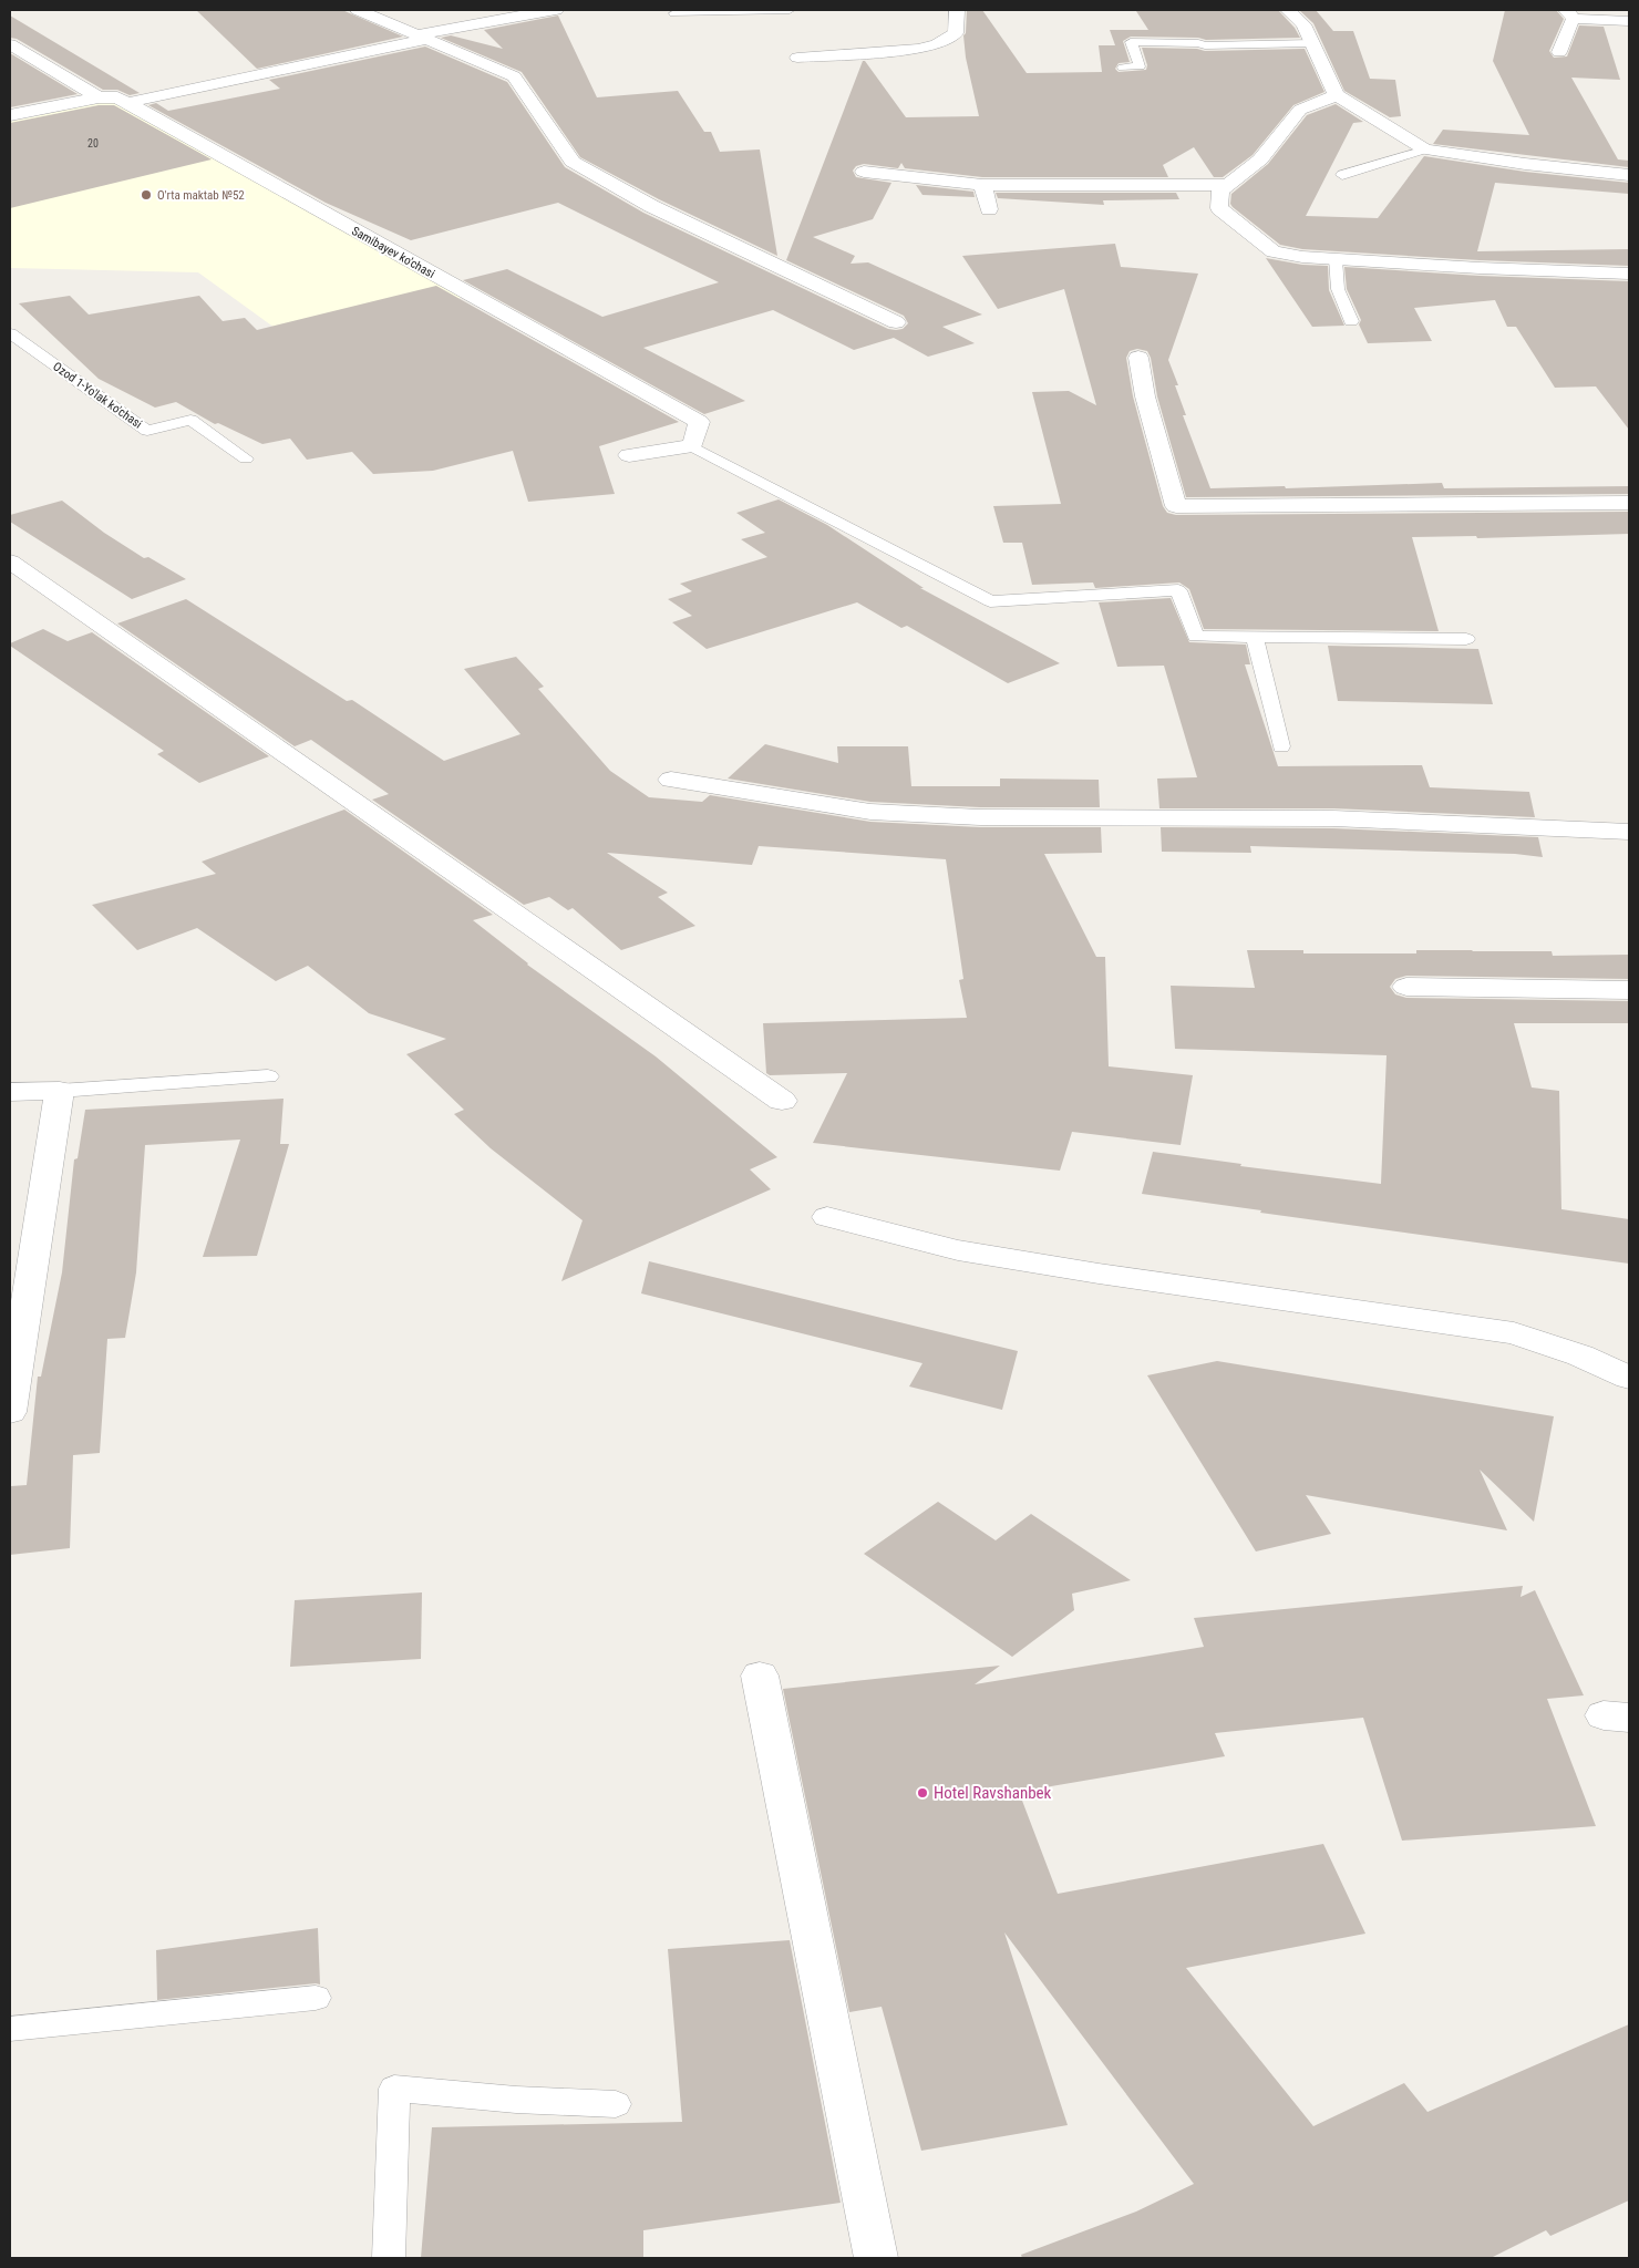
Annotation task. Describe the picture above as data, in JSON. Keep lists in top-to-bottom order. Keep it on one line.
{"streets":{"street":["Samibayev ko'chasi"],"lane":["Ozod 1-Yo'lak ko'chasi"]},"places":["O'rta maktab №52","Hotel Ravshanbek"],"house_numbers":["20"]}
